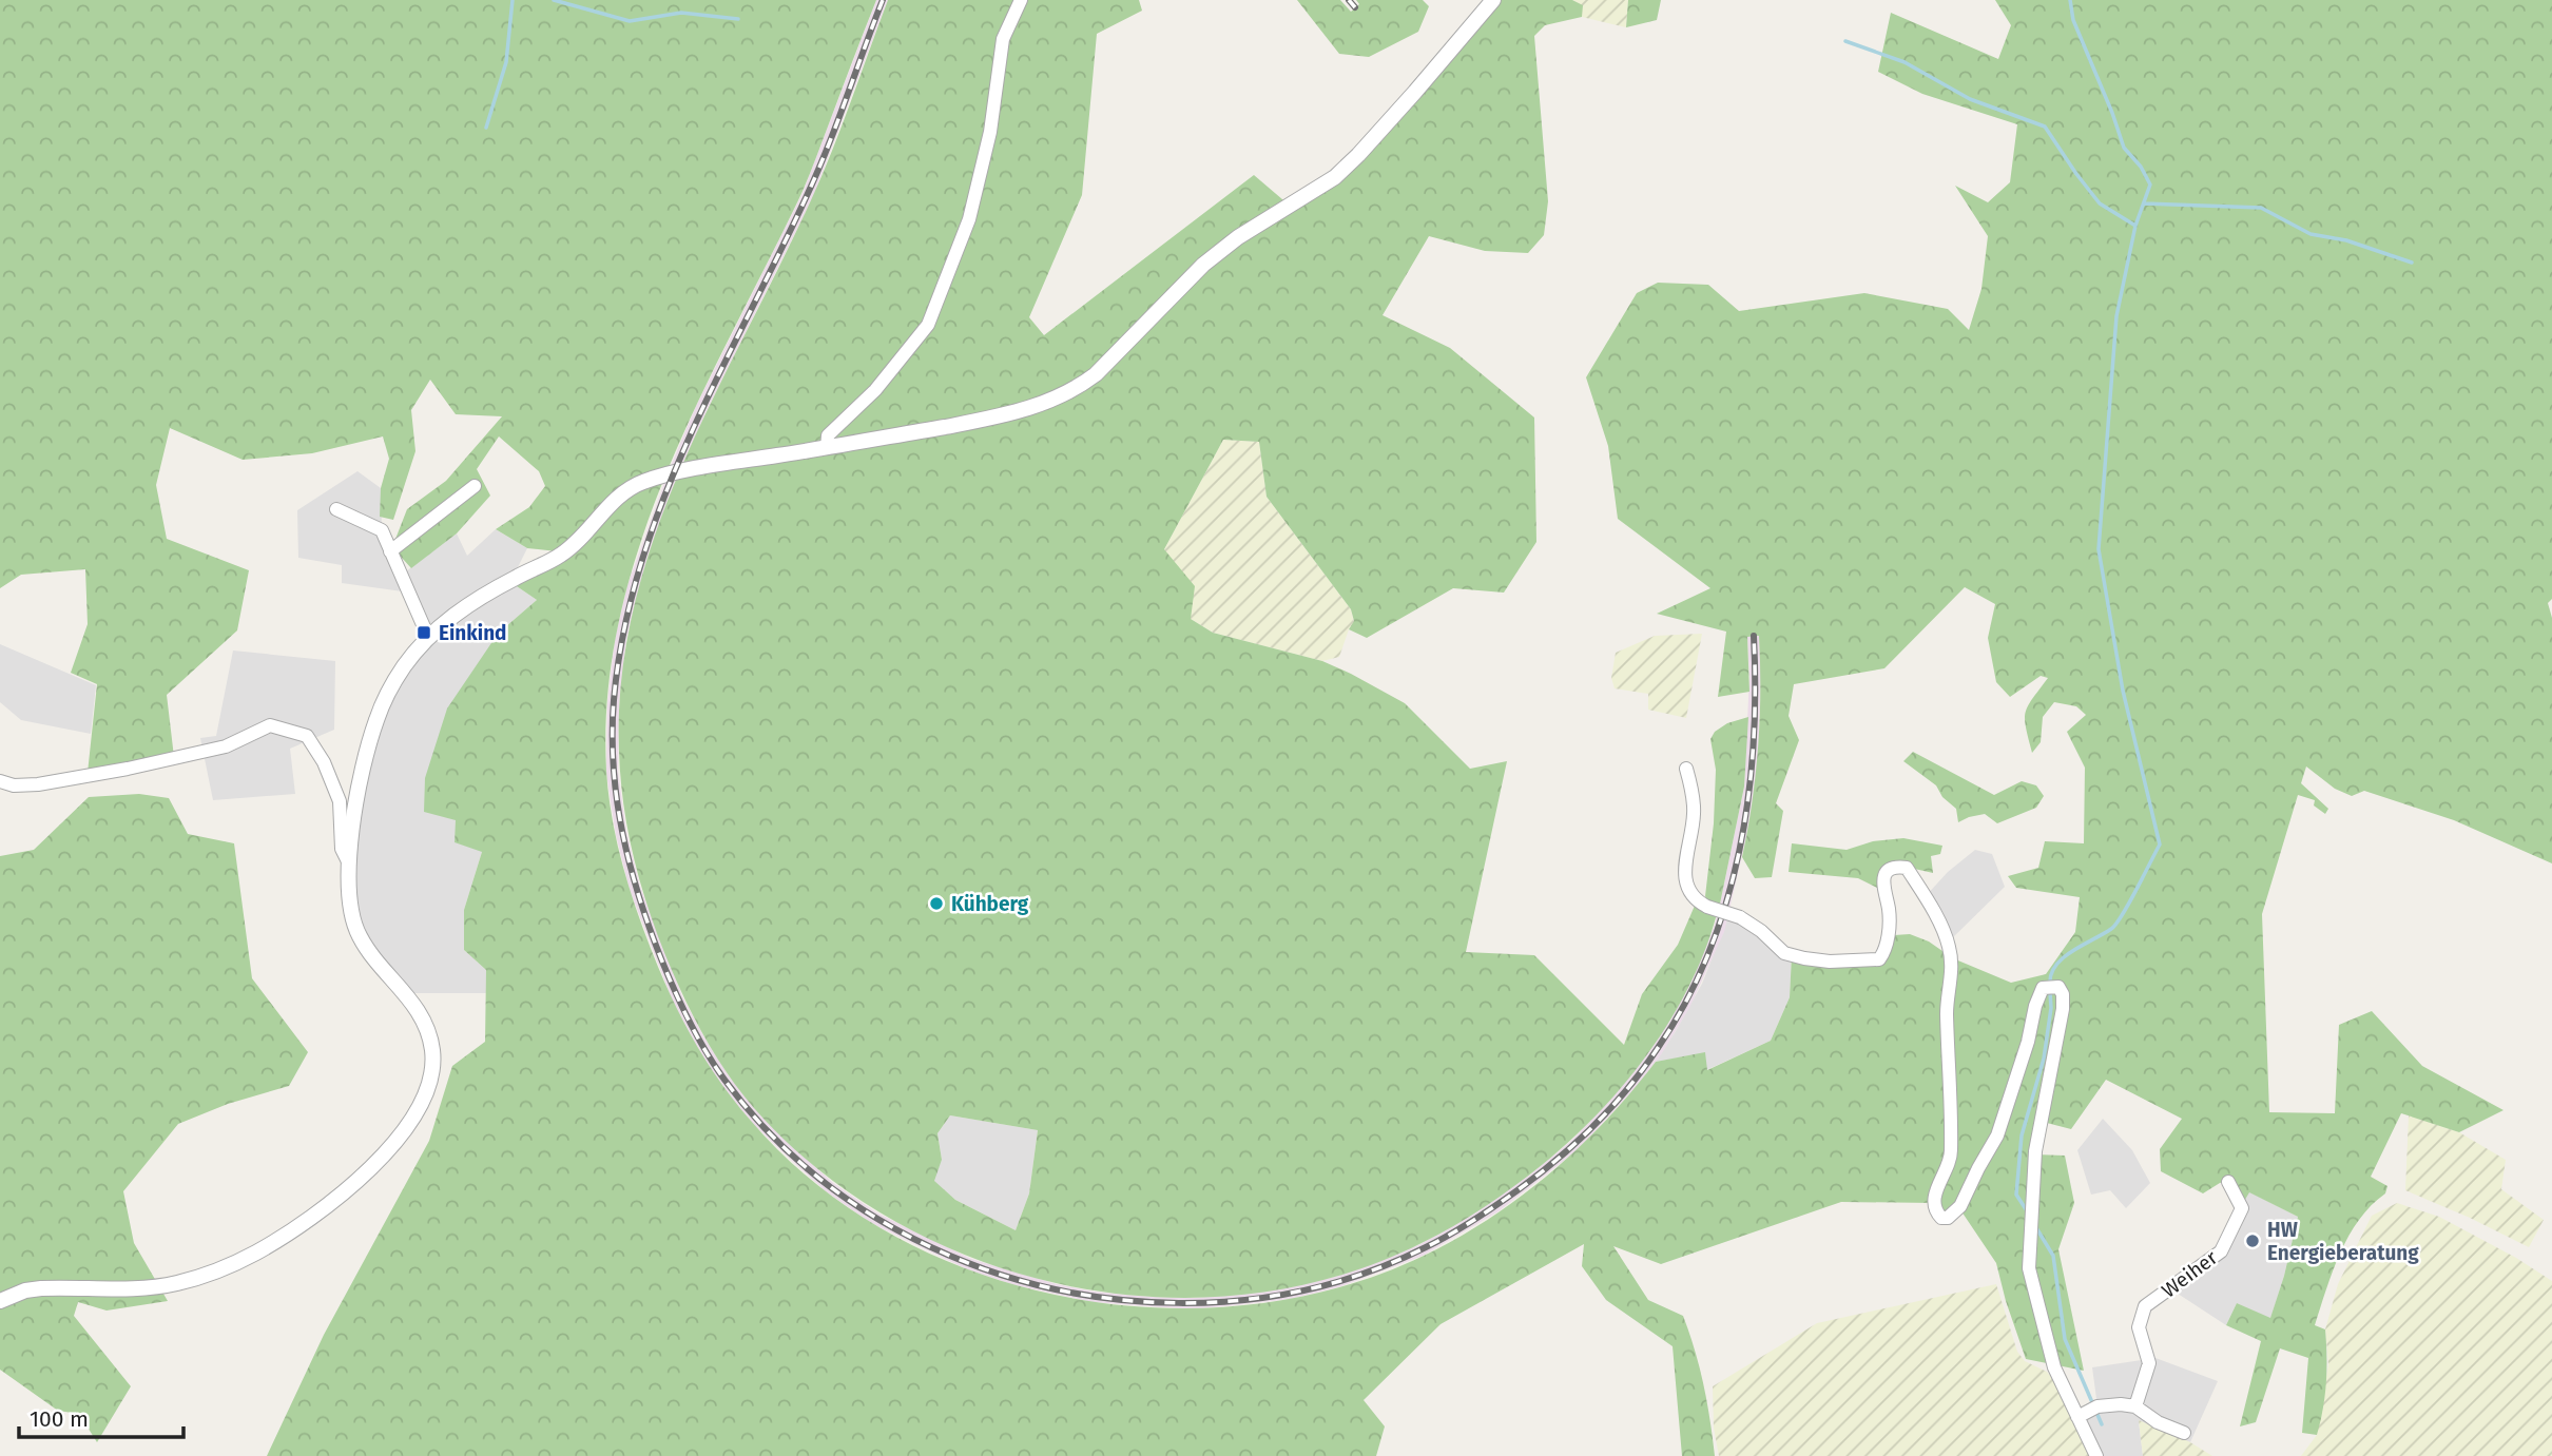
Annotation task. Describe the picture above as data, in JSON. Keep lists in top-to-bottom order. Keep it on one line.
{"streets":{"street":["Weiher"]},"places":{"transit":["Einkind"],"other":["Kühberg","HW Energieberatung"]},"scale_bar":"100 m"}
